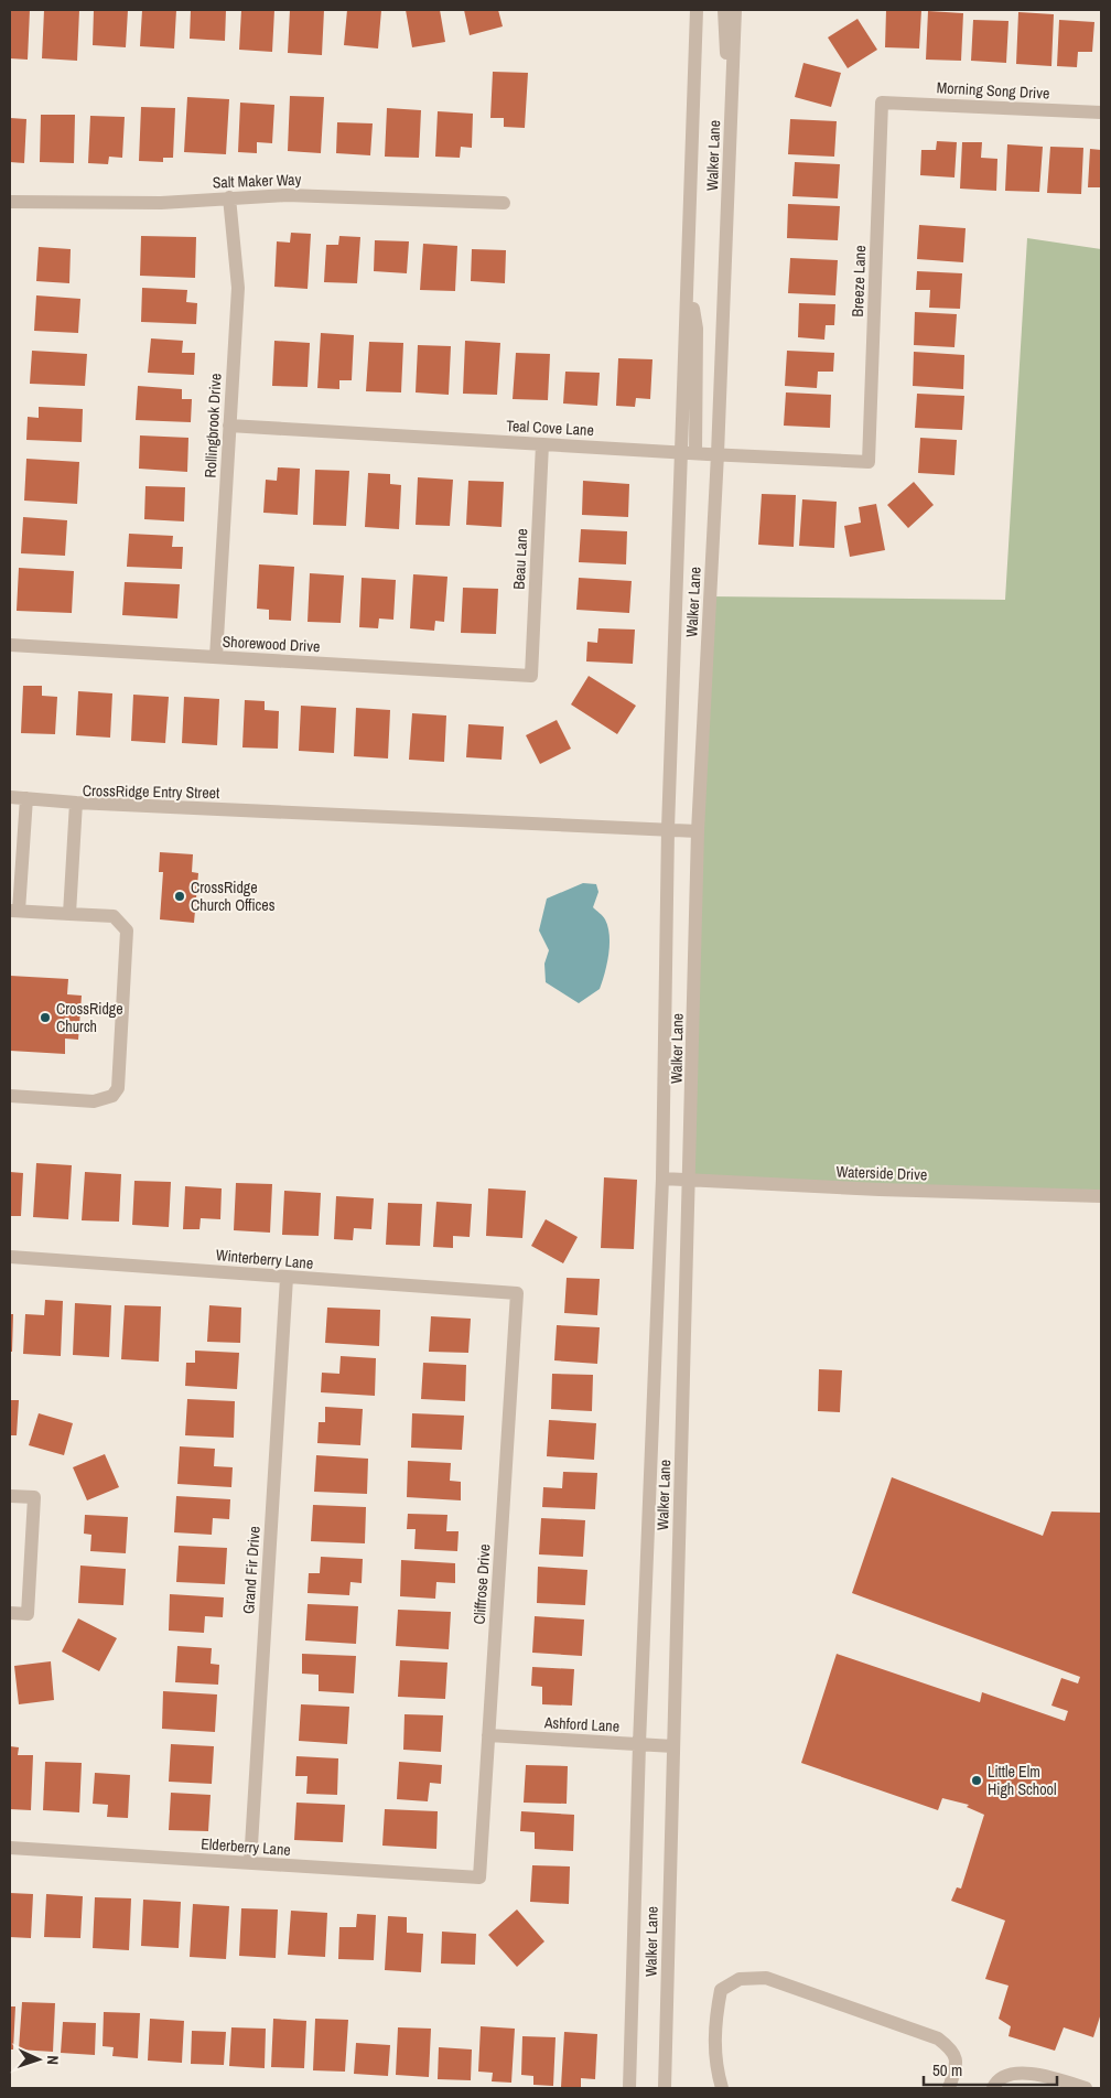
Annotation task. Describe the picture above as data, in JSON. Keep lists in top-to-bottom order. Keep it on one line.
{"streets":{"street":["Morning Song Drive","Walker Lane","Salt Maker Way","Breeze Lane","Rollingbrook Drive","Teal Cove Lane","Beau Lane","Shorewood Drive","CrossRidge Entry Street","Waterside Drive","Winterberry Lane","Grand Fir Drive","Cliffrose Drive","Ashford Lane","Elderberry Lane"]},"crossings":[["Morning Song Drive","Breeze Lane"],["Walker Lane","Teal Cove Lane"],["Walker Lane","CrossRidge Entry Street"],["Walker Lane","Waterside Drive"],["Walker Lane","Ashford Lane"],["Salt Maker Way","Rollingbrook Drive"],["Breeze Lane","Teal Cove Lane"],["Rollingbrook Drive","Teal Cove Lane"],["Rollingbrook Drive","Shorewood Drive"],["Teal Cove Lane","Beau Lane"],["Beau Lane","Shorewood Drive"],["Winterberry Lane","Grand Fir Drive"],["Winterberry Lane","Cliffrose Drive"],["Grand Fir Drive","Elderberry Lane"],["Cliffrose Drive","Ashford Lane"],["Cliffrose Drive","Elderberry Lane"]],"places":["CrossRidge Church Offices","CrossRidge Church","Little Elm High School"],"scale_bar":"50 m","north":"right"}
